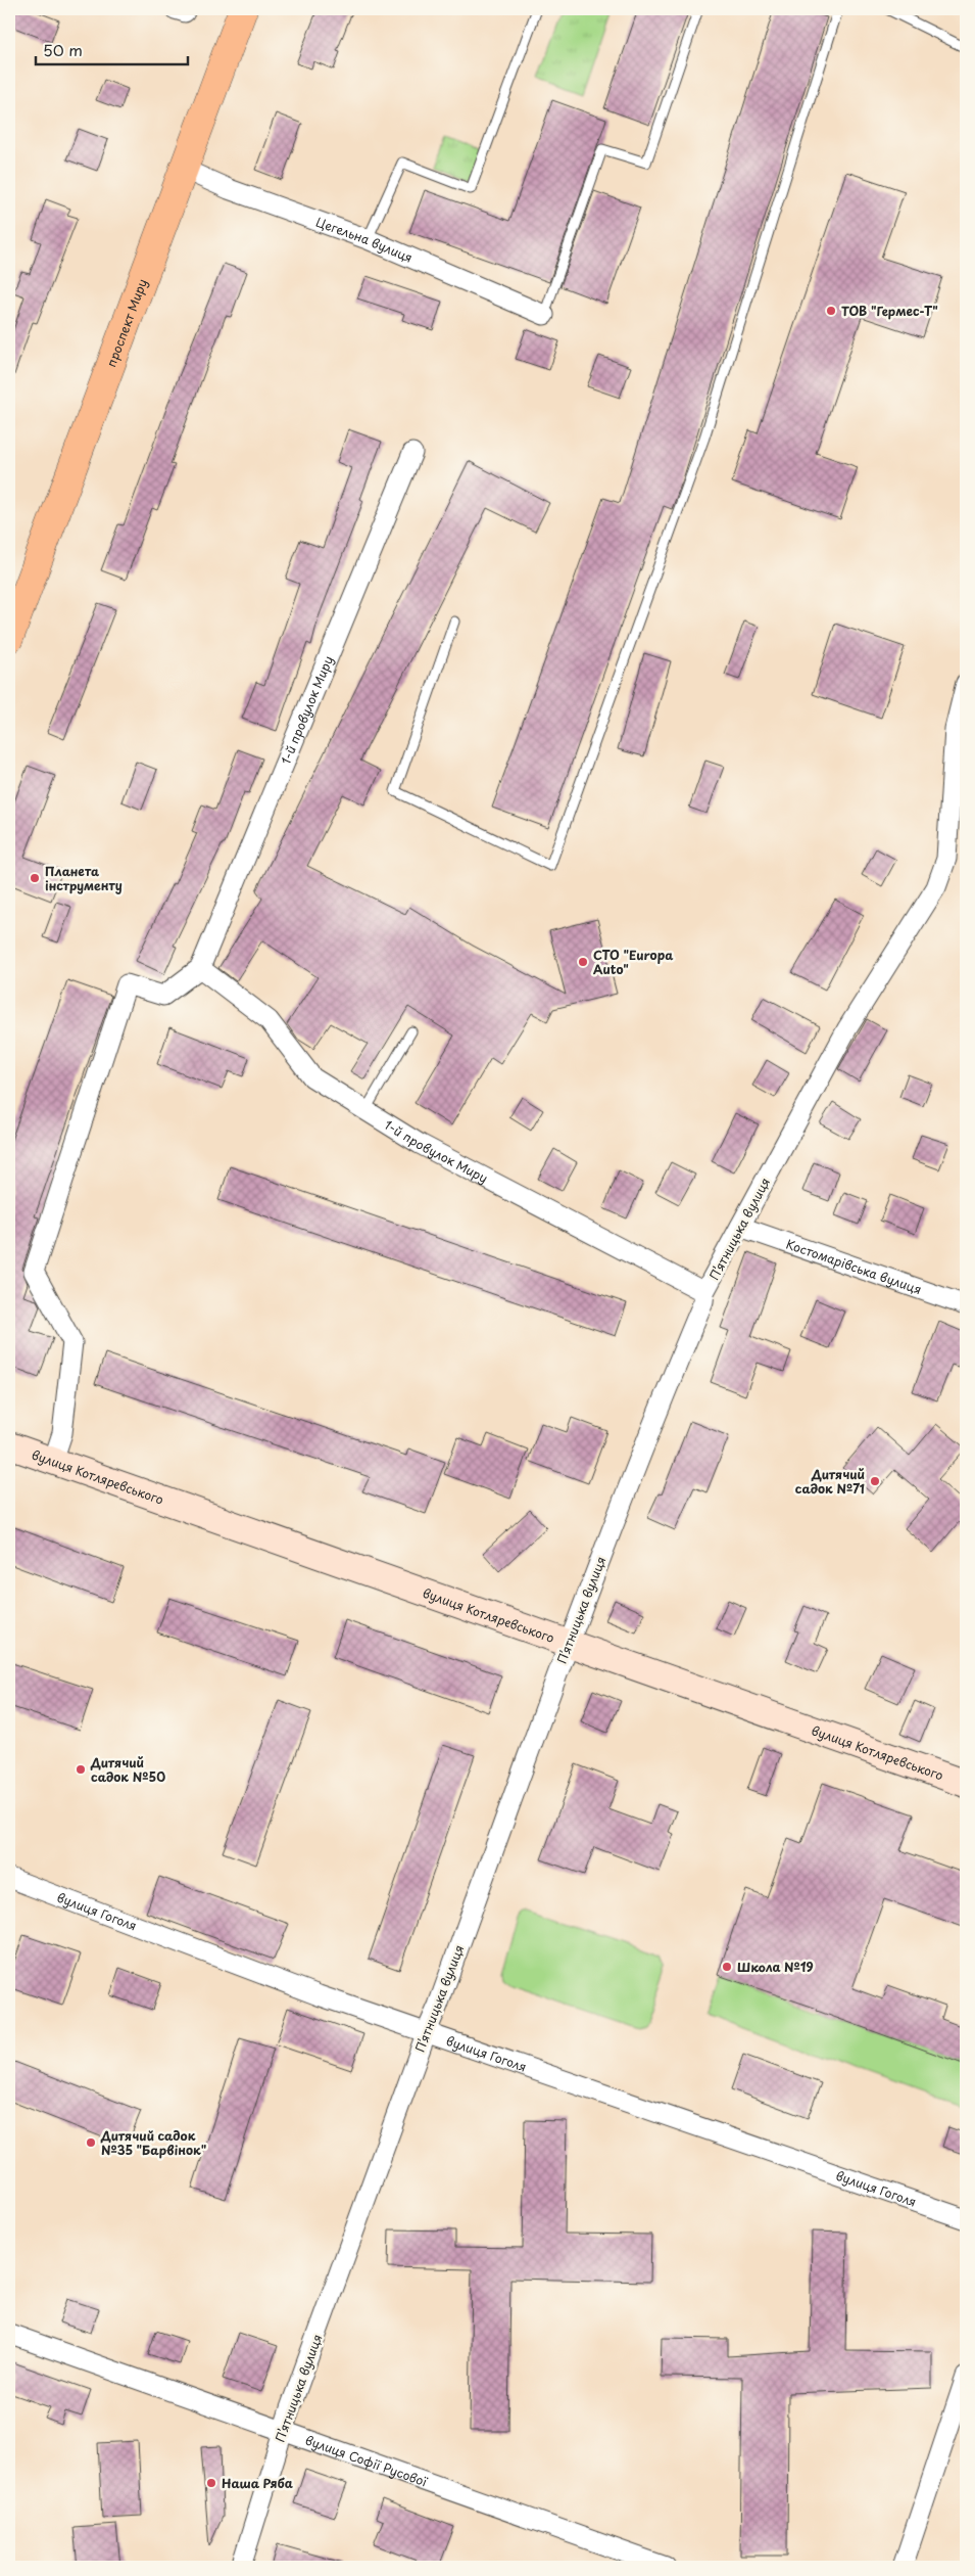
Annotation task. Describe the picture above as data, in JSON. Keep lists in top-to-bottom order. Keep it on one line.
{"streets":{"main road":["проспект Миру"],"street":["Цегельна вулиця","1-й провулок Миру","Пʼятницька вулиця","Костомарівська вулиця","вулиця Котляревського","вулиця Гоголя","вулиця Софії Русової"]},"crossings":[["Цегельна вулиця","проспект Миру"],["1-й провулок Миру","Пʼятницька вулиця"],["Пʼятницька вулиця","Костомарівська вулиця"],["Пʼятницька вулиця","вулиця Котляревського"],["Пʼятницька вулиця","вулиця Гоголя"],["Пʼятницька вулиця","вулиця Софії Русової"]],"places":["ТОВ \"Гермес-Т\"","Планета інструменту","СТО \"Europa Auto\"","Дитячий садок №71","Дитячий садок №50","Школа №19","Дитячий садок №35 \"Барвінок\"","Наша Ряба"],"scale_bar":"50 m"}
